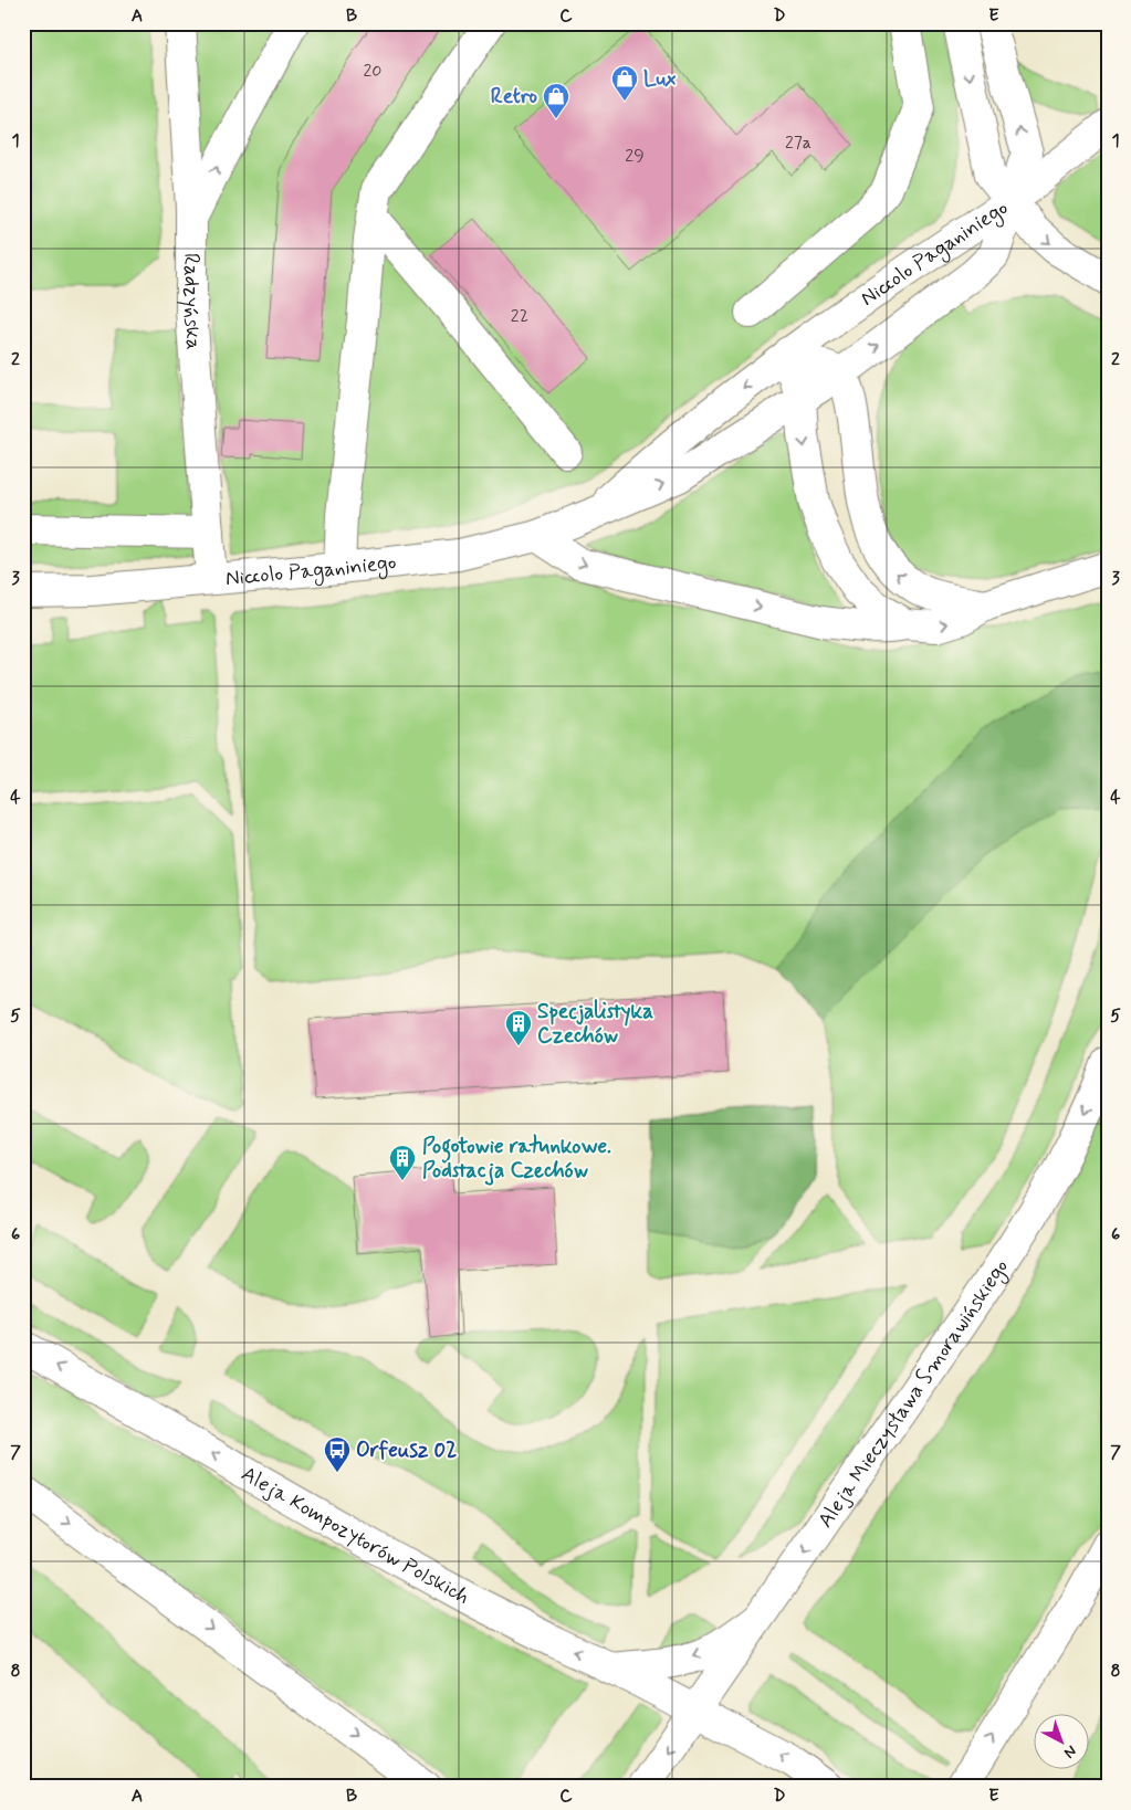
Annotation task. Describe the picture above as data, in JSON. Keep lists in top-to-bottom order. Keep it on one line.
{"streets":{"street":["Niccolo Paganiniego","Radzyńska","Aleja Mieczysława Smorawińskiego","Aleja Kompozytorów Polskich"]},"crossings":[["Niccolo Paganiniego","Radzyńska"],["Aleja Mieczysława Smorawińskiego","Aleja Kompozytorów Polskich"]],"places":{"shop":["Lux","Retro"],"building":["Specjalistyka Czechów","Pogotowie ratunkowe. Podstacja Czechów"],"bus stop":["Orfeusz 02"]},"house_numbers":["20","27a","29","22"],"north":"bottom right","grid":{"columns":["A","B","C","D","E"],"rows":["1","2","3","4","5","6","7","8"]}}
